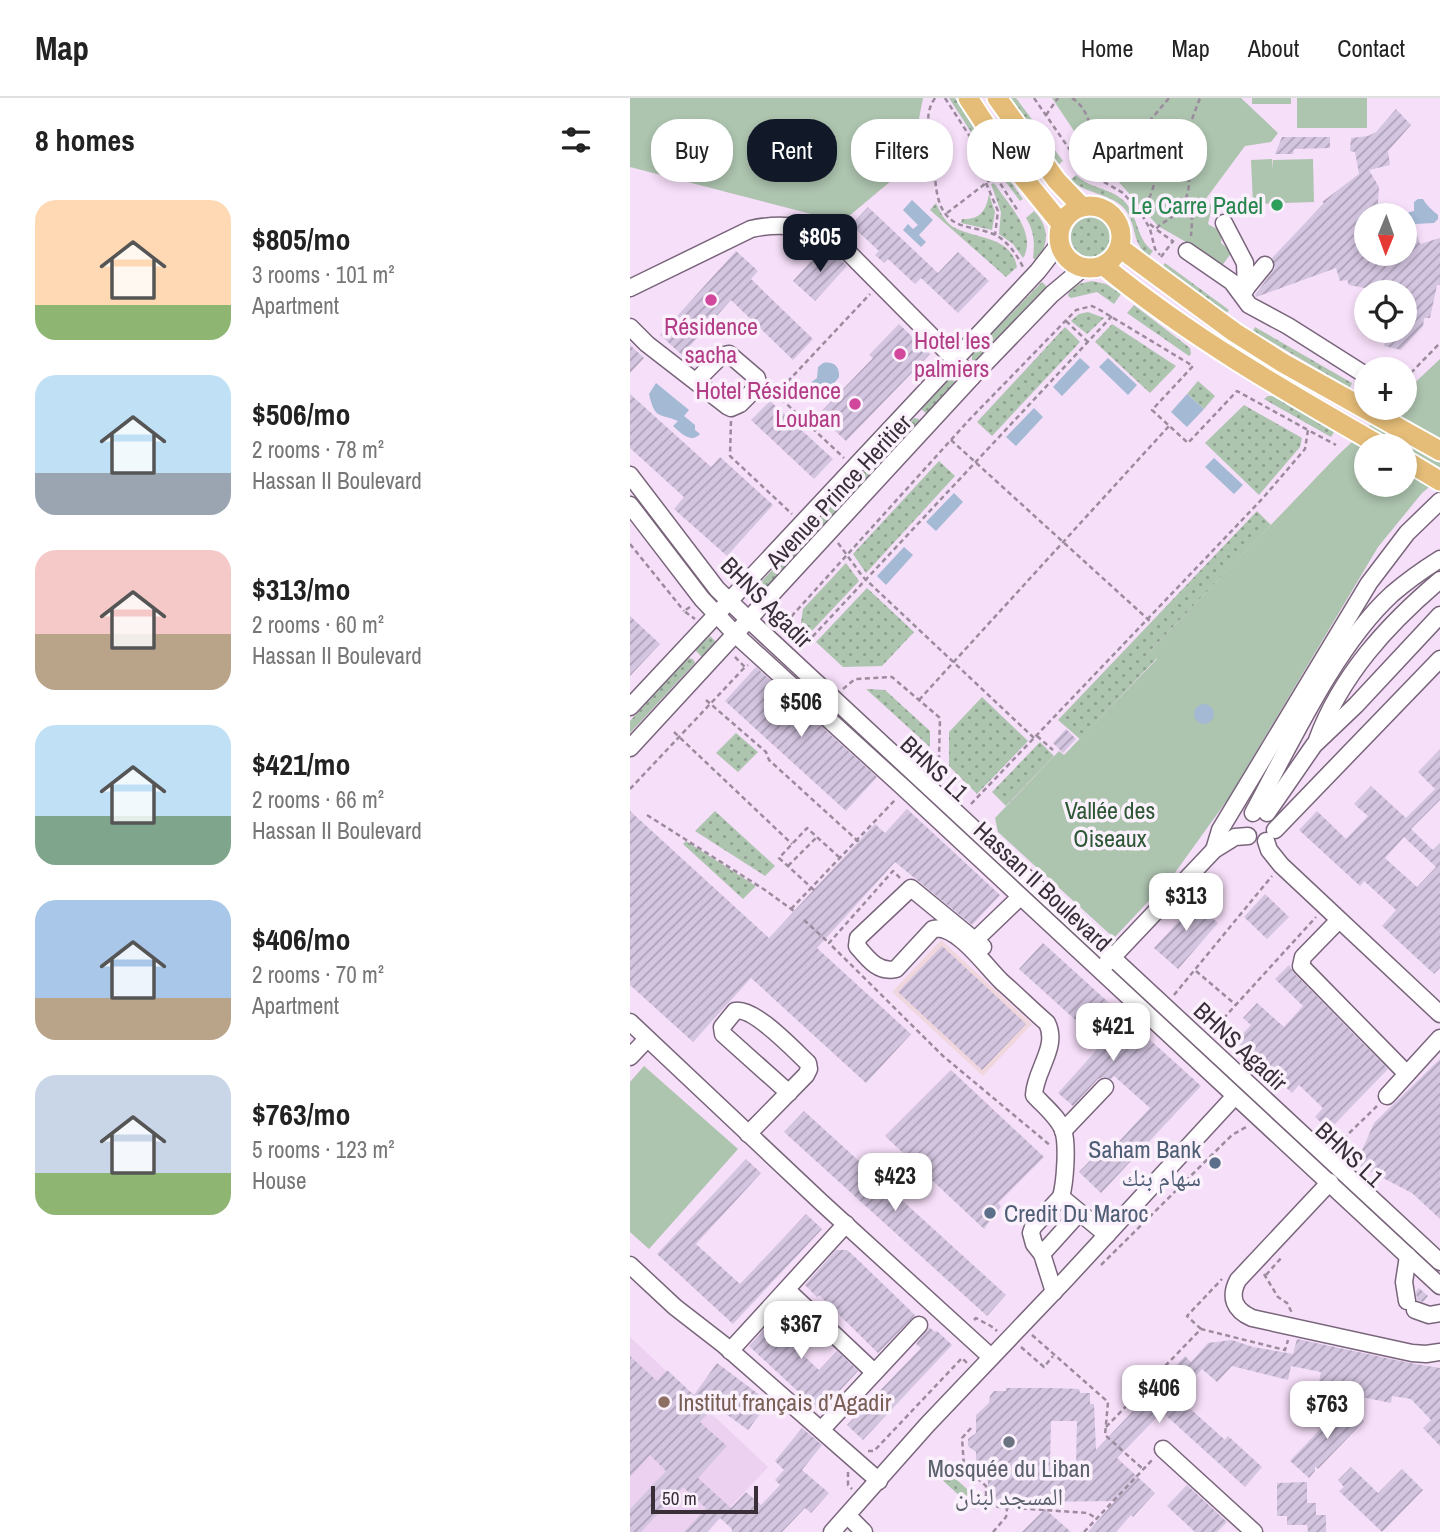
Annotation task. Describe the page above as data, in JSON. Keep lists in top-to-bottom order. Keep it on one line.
{"streets":{"street":["Avenue Prince Heritier","BHNS Agadir","BHNS L1","Hassan II Boulevard"]},"crossings":[["Avenue Prince Heritier","BHNS Agadir"],["Avenue Prince Heritier","BHNS L1"],["Avenue Prince Heritier","Hassan II Boulevard"],["BHNS Agadir","BHNS L1"],["BHNS Agadir","Hassan II Boulevard"],["BHNS L1","Hassan II Boulevard"]],"parks":["Vallée des Oiseaux"],"places":["Le Carre Padel","Résidence sacha","Hotel les palmiers","Hotel Résidence Louban","Saham Bank سهام بنك","Credit Du Maroc","Institut français d’Agadir","Mosquée du Liban المسجد لبنان"],"scale_bar":"50 m","north":"bottom","page":{"header":"Map","nav":["Home","Map","About","Contact"],"heading":"8 homes","chip":["Buy","Rent","Filters","New","Apartment"],"list":[{"name":"$805/mo","note":"3 rooms · 101 m² · Apartment"},{"name":"$506/mo","note":"2 rooms · 78 m² · Hassan II Boulevard"},{"name":"$313/mo","note":"2 rooms · 60 m² · Hassan II Boulevard"},{"name":"$421/mo","note":"2 rooms · 66 m² · Hassan II Boulevard"},{"name":"$406/mo","note":"2 rooms · 70 m² · Apartment"},{"name":"$763/mo","note":"5 rooms · 123 m² · House"}],"map_buttons":["+","−"],"price":["$805","$506","$313","$421","$423","$367","$406","$763"],"scale":"50 m"}}
